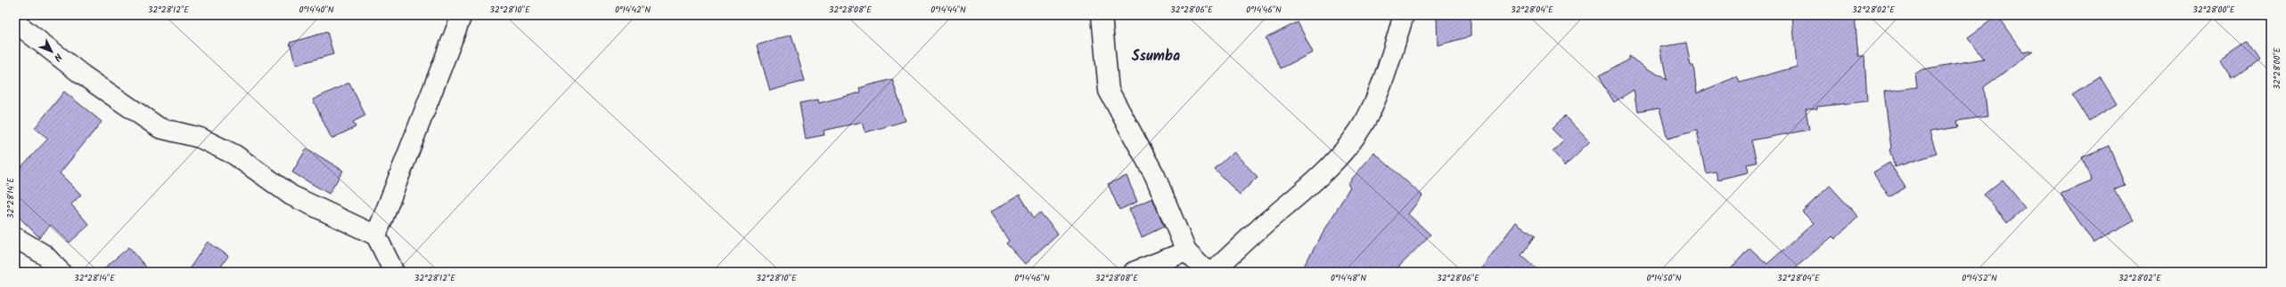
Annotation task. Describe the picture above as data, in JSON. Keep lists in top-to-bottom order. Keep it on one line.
{"districts":["Ssumba"],"north":"bottom right","coordinates":["32°28'12\"E","0°14'40\"N","32°28'10\"E","0°14'42\"N","32°28'08\"E","0°14'44\"N","32°28'06\"E","0°14'46\"N","32°28'04\"E","32°28'02\"E","32°28'00\"E","32°28'14\"E","0°14'48\"N","0°14'50\"N","0°14'52\"N"]}
